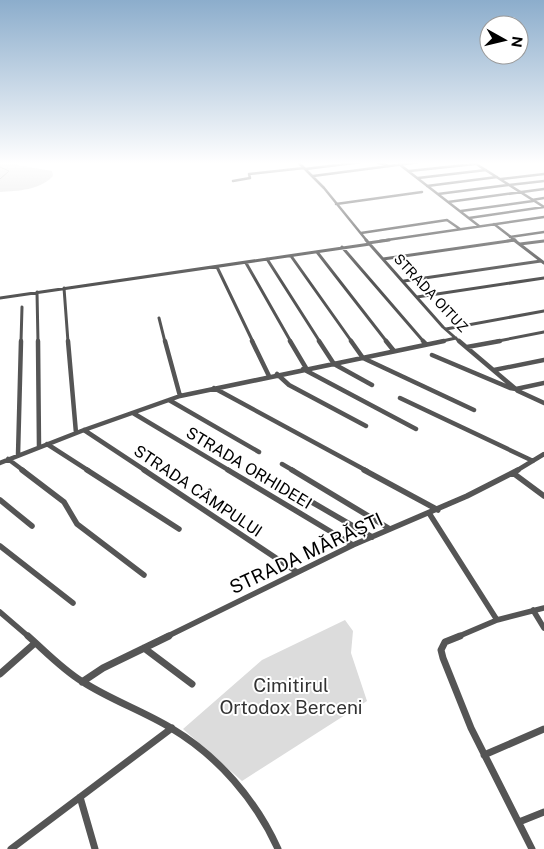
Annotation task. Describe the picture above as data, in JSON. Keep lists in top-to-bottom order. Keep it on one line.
{"streets":{"street":["STRADA OITUZ","STRADA ORHIDEEI","STRADA CÂMPULUI","STRADA MĂRĂȘTI"]},"crossings":[["STRADA ORHIDEEI","STRADA MĂRĂȘTI"],["STRADA CÂMPULUI","STRADA MĂRĂȘTI"]],"parks":["Cimitirul Ortodox Berceni"],"north":"right"}
